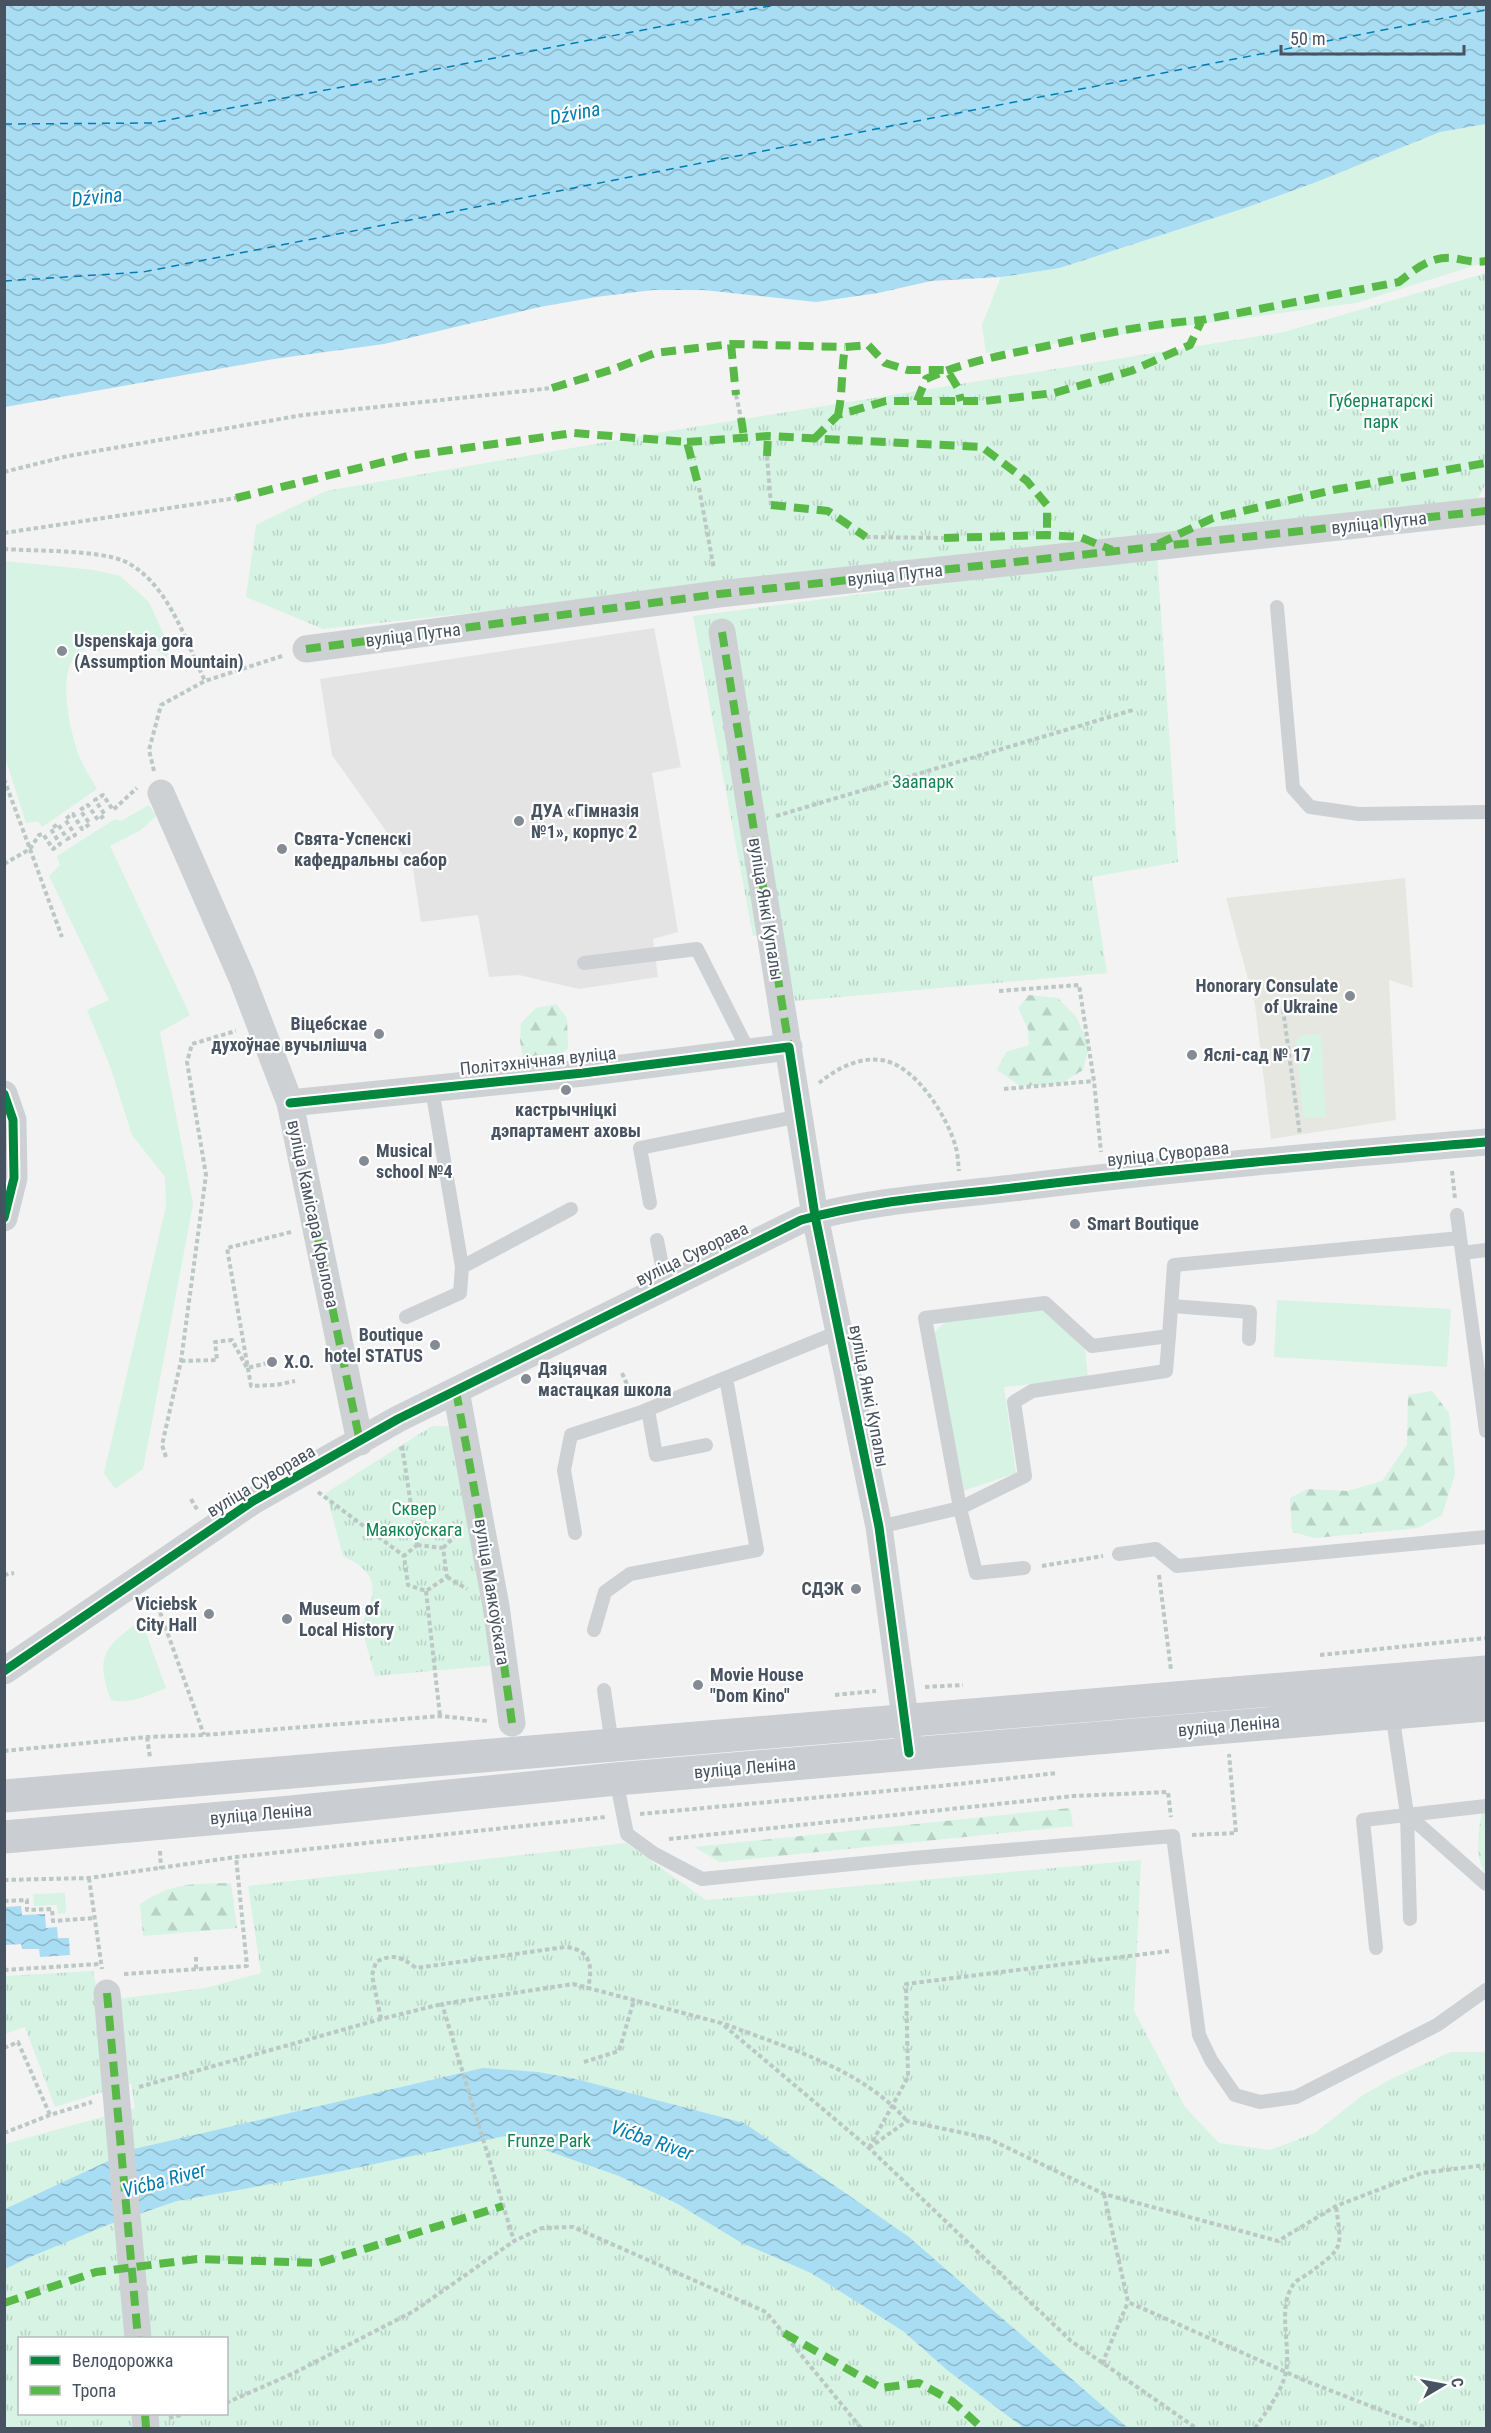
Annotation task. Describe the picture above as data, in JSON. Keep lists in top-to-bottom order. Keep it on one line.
{"streets":{"main road":["вуліца Леніна"],"street":["вуліца Путна","вуліца Янкі Купалы","Політэхнічная вуліца","вуліца Суворава","вуліца Камісара Крылова","вуліца Маякоўскага"]},"crossings":[["вуліца Янкі Купалы","Політэхнічная вуліца"],["вуліца Янкі Купалы","вуліца Суворава"],["вуліца Янкі Купалы","вуліца Леніна"],["Політэхнічная вуліца","вуліца Камісара Крылова"],["вуліца Суворава","вуліца Камісара Крылова"],["вуліца Суворава","вуліца Маякоўскага"]],"water":["Dźvina","Vićba River"],"parks":["Губернатарскі парк","Заапарк","Сквер Маякоўскага","Frunze Park"],"places":["Uspenskaja gora (Assumption Mountain)","ДУА «Гімназія №1», корпус 2","Свята-Успенскі кафедральны сабор","Honorary Consulate of Ukraine","Віцебскае духоўнае вучылішча","Яслі-сад № 17","кастрычніцкі дэпартамент аховы","Musical school №4","Smart Boutique","Boutique hotel STATUS","X.O.","Дзіцячая мастацкая школа","СДЭК","Viciebsk City Hall","Museum of Local History","Movie House \"Dom Kino\""],"legend":["Велодорожка","Тропа"],"scale_bar":"50 m","north":"right"}
